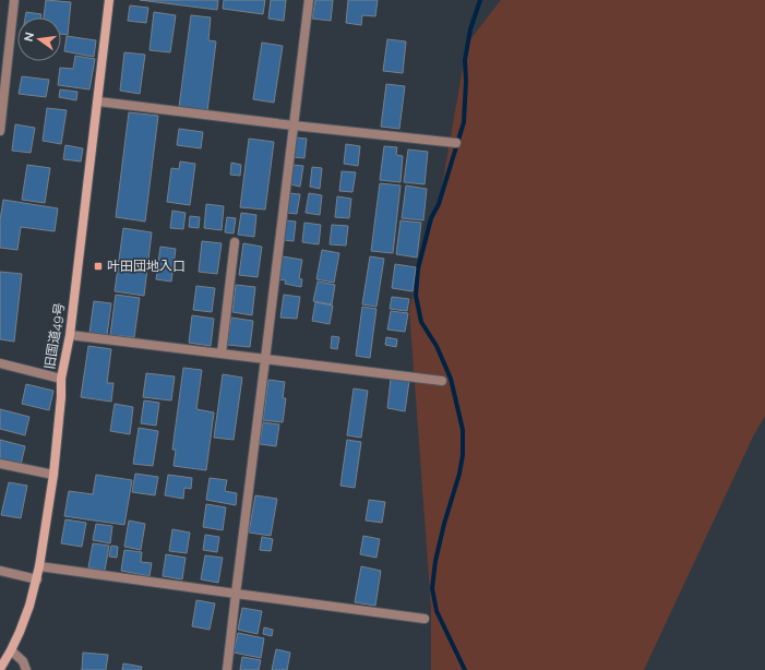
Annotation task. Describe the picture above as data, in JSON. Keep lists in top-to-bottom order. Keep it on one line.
{"streets":{"street":["旧国道49号"]},"places":{"transit":["叶田団地入口"]},"north":"left"}
